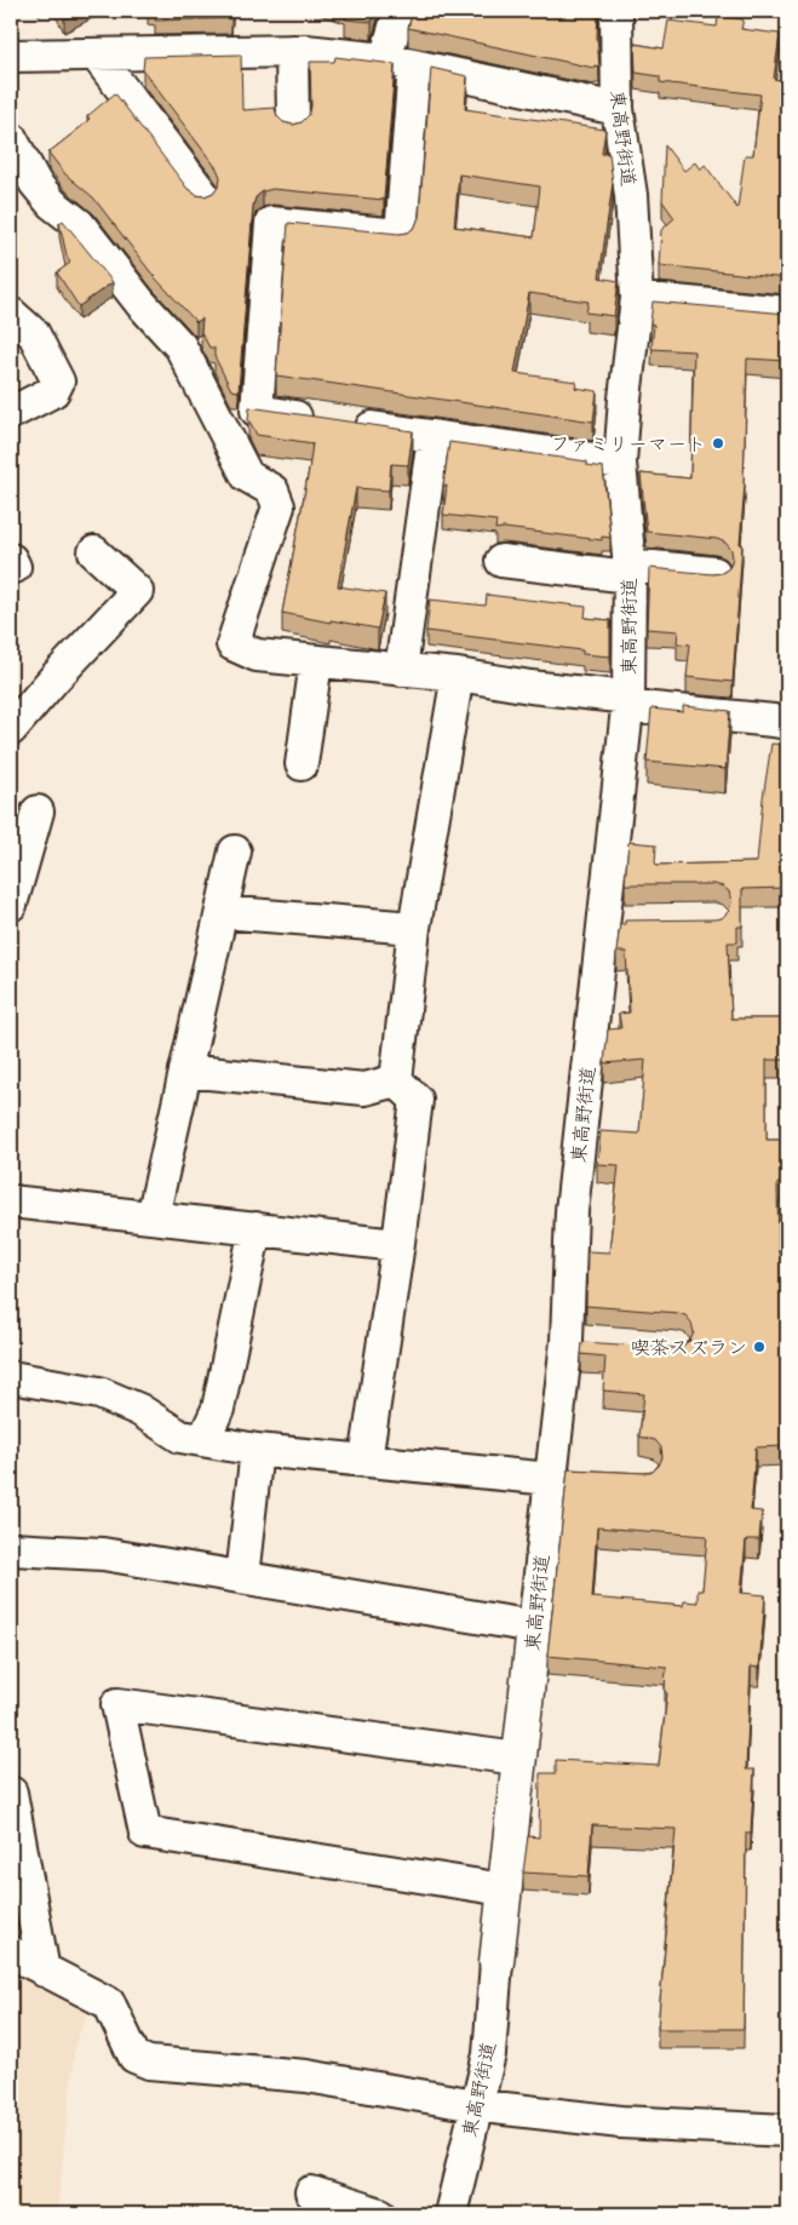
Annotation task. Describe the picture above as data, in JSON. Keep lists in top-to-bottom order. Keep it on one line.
{"streets":{"street":["東高野街道"]},"places":["ファミリーマート","喫茶スズラン"]}
